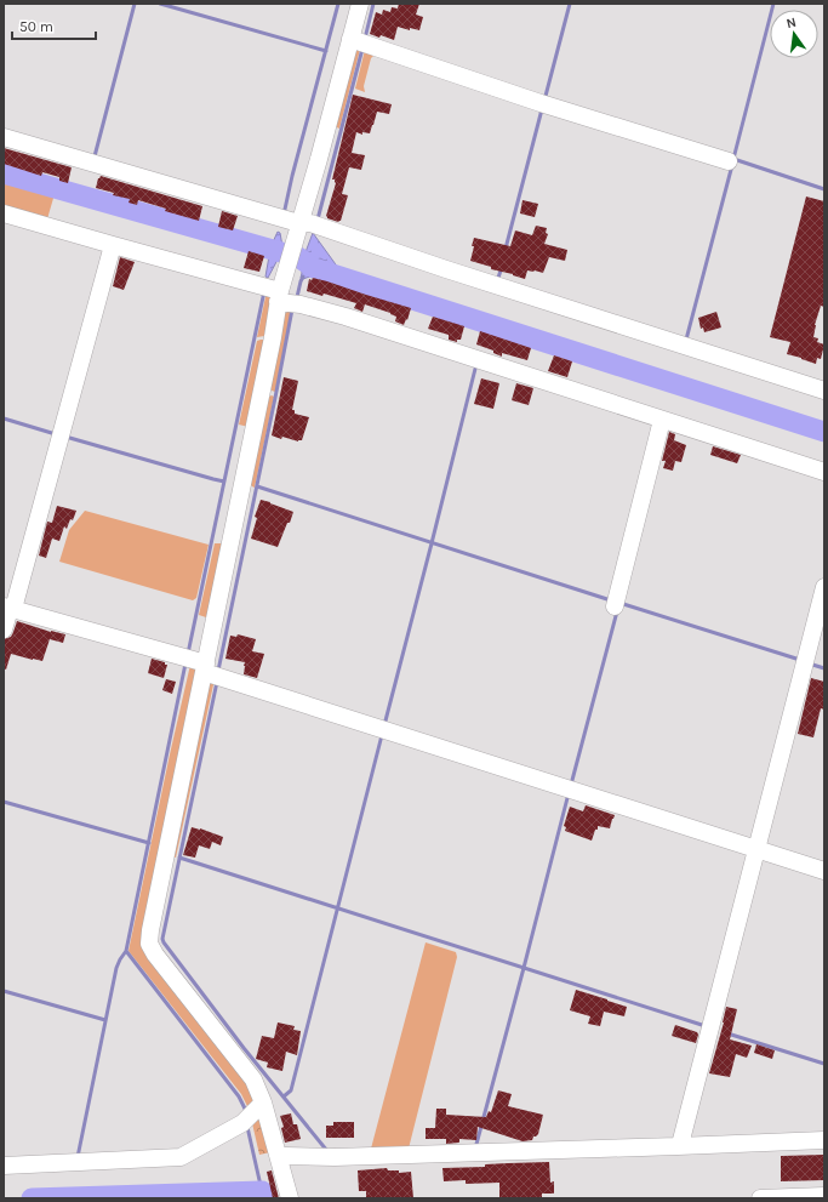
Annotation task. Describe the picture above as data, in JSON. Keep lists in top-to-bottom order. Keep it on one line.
{"scale_bar":"50 m","north":"top"}
